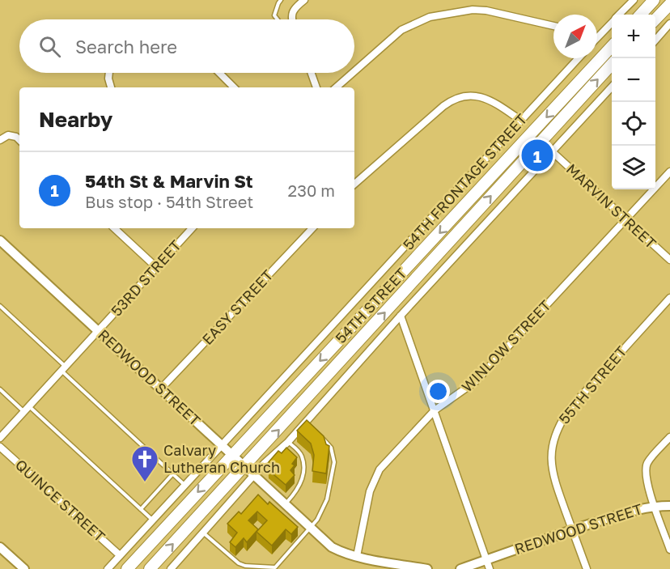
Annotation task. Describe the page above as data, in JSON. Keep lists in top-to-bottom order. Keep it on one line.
{"streets":{"main road":["54TH STREET"],"street":["54TH FRONTAGE STREET","MARVIN STREET","53RD STREET","EASY STREET","WINLOW STREET","REDWOOD STREET","55TH STREET","QUINCE STREET"]},"crossings":[["54TH FRONTAGE STREET","REDWOOD STREET"],["54TH FRONTAGE STREET","QUINCE STREET"],["MARVIN STREET","WINLOW STREET"],["53RD STREET","REDWOOD STREET"],["54TH STREET","REDWOOD STREET"],["EASY STREET","REDWOOD STREET"],["WINLOW STREET","REDWOOD STREET"],["REDWOOD STREET","55TH STREET"]],"places":{"church":["Calvary Lutheran Church"]},"north":"top right","page":{"map_buttons":["+","−"],"search":"Search here","heading":"Nearby","pins":"1","list":[{"mark":"1","name":"54th St & Marvin St","note":"Bus stop · 54th Street","value":"230 m"}]}}
